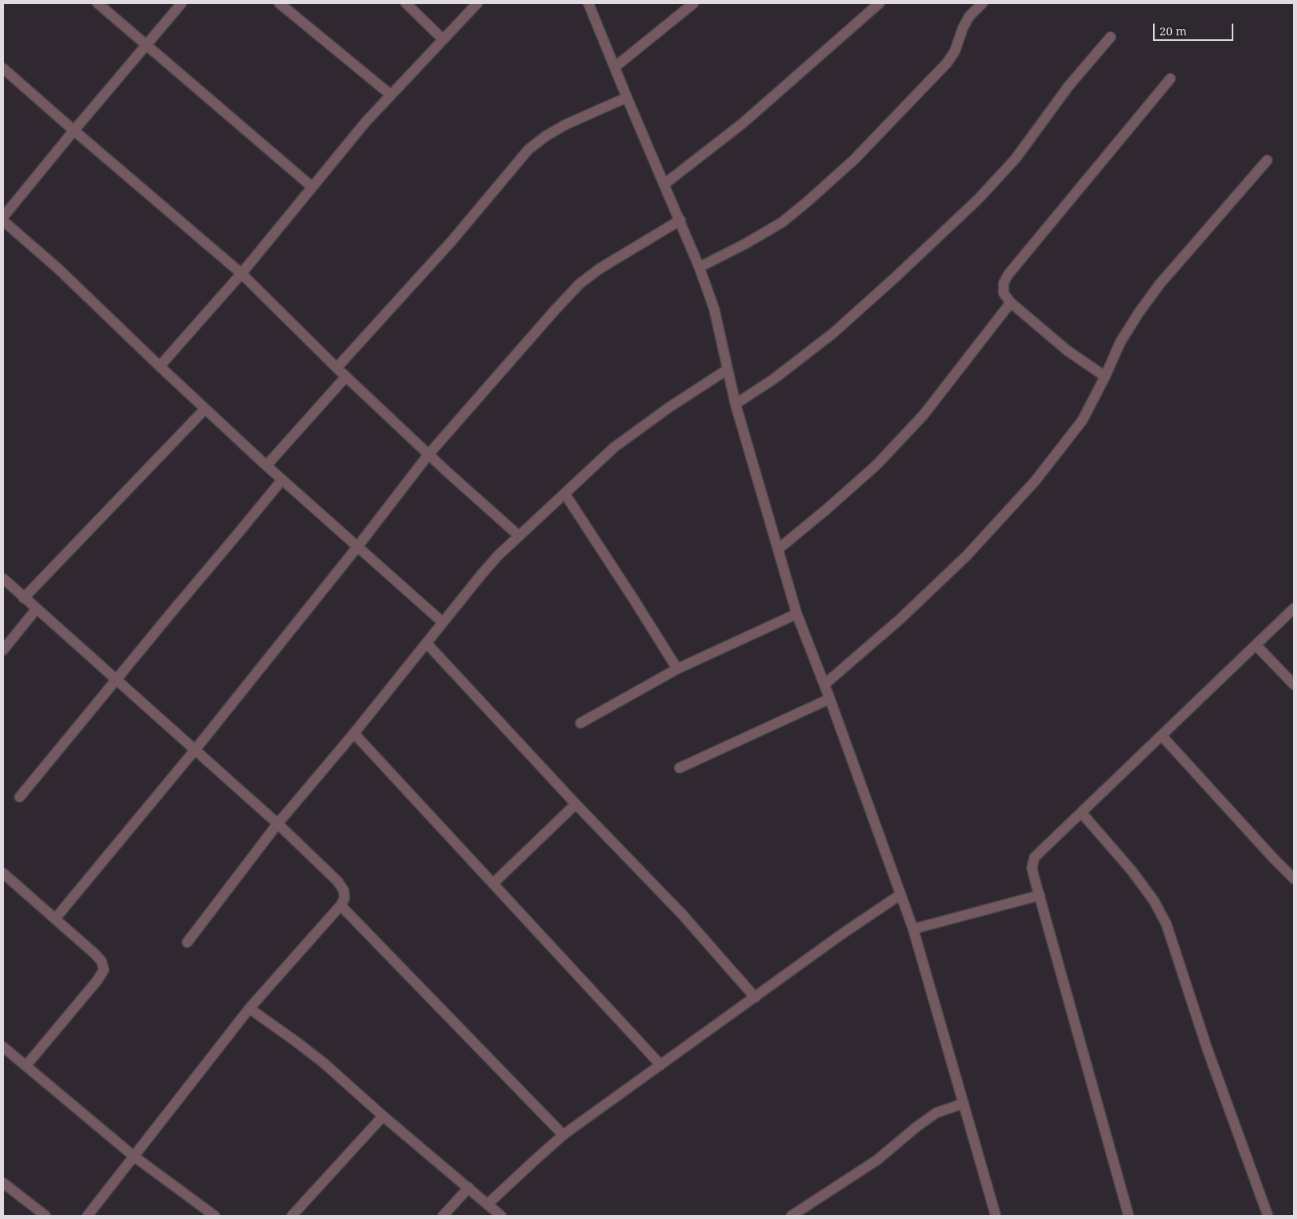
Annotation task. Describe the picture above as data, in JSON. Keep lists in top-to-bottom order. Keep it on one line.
{"scale_bar":"20 m"}
